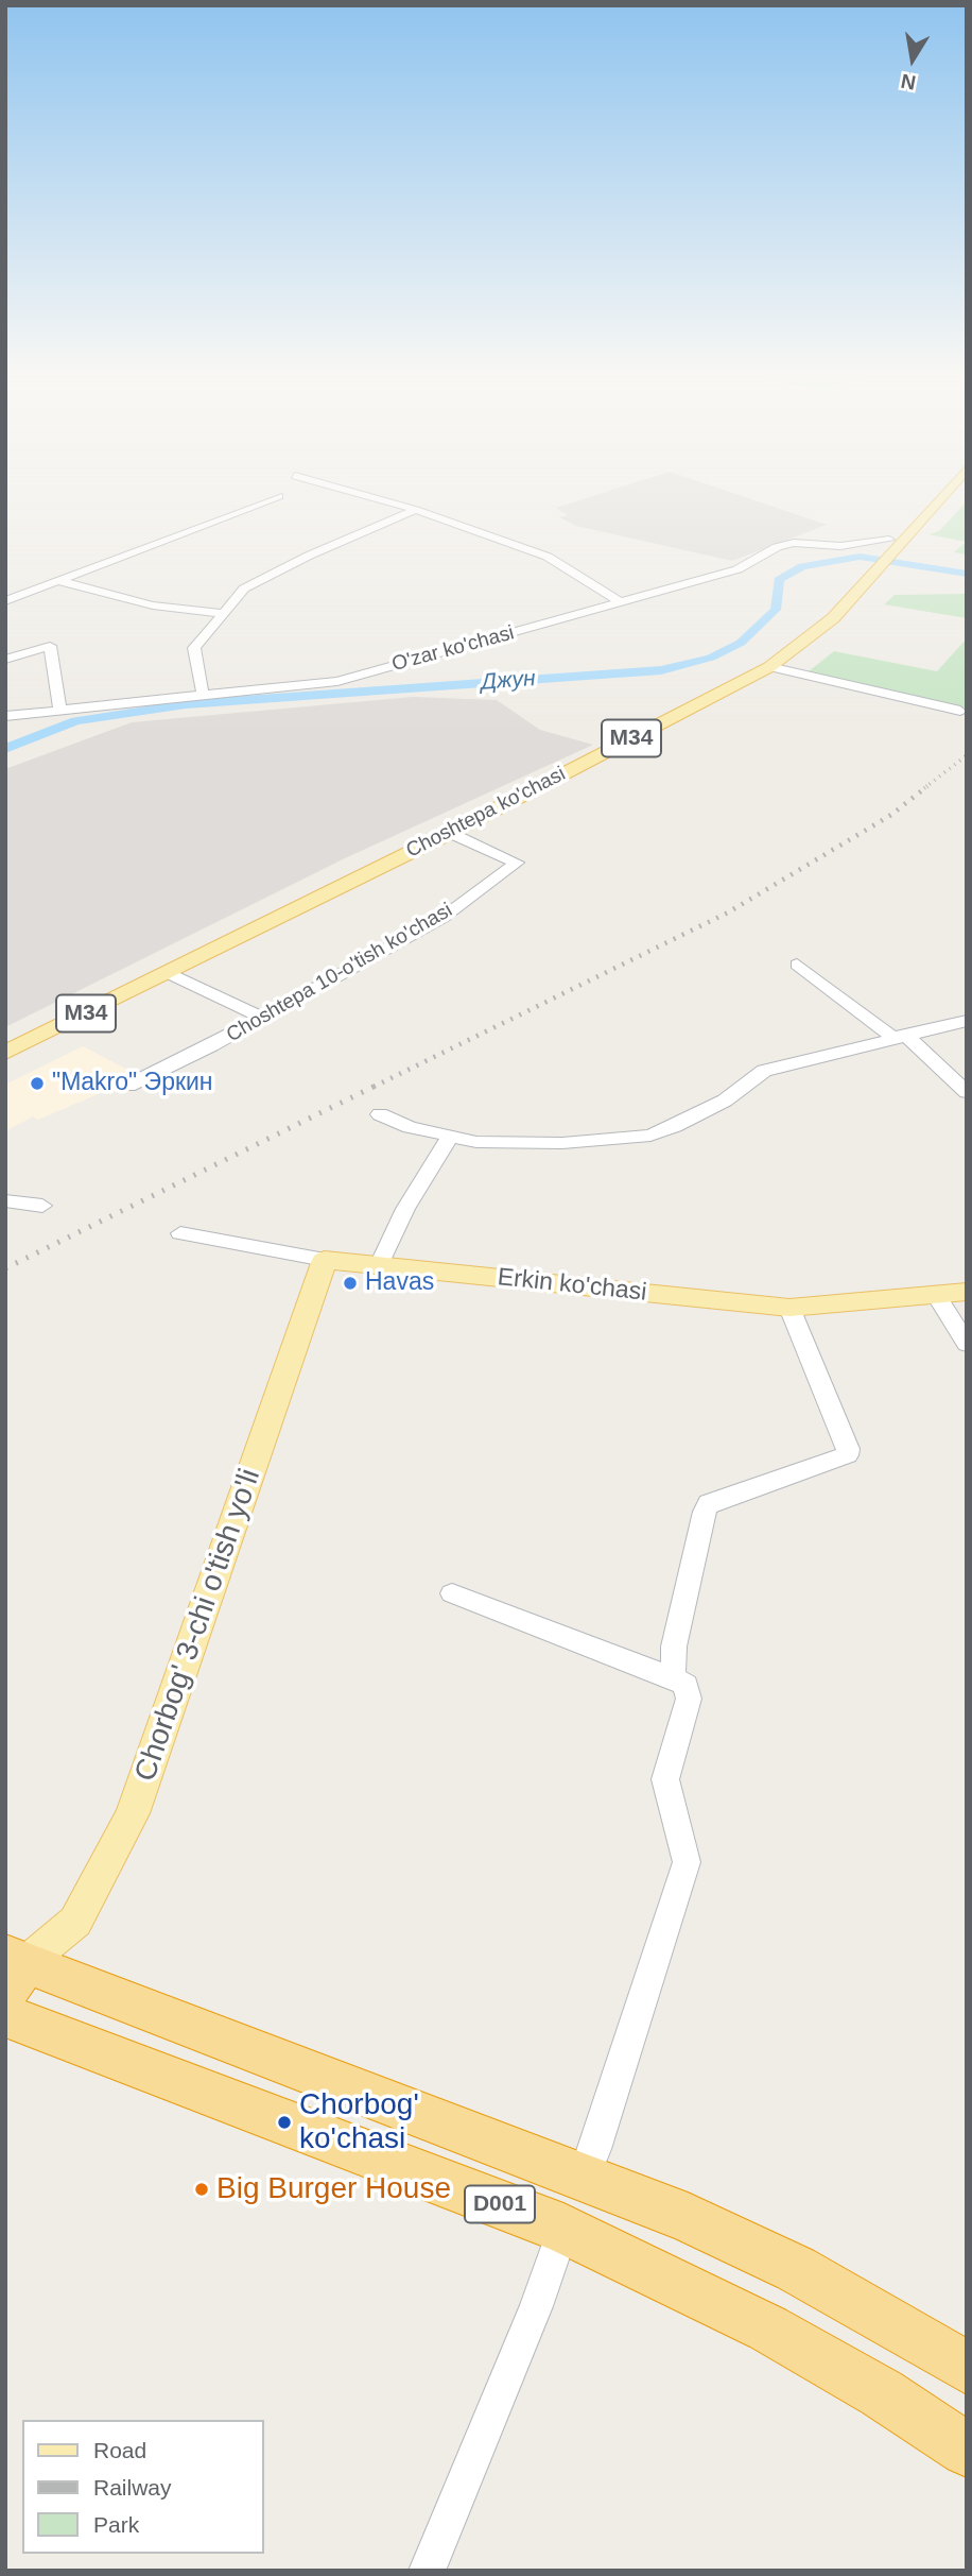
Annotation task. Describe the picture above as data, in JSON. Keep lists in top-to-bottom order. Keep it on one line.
{"streets":{"highway":["D001"],"main road":["M34","Choshtepa ko'chasi","Erkin ko'chasi","Chorbog' 3-chi o'tish yo'li"],"street":["O'zar ko'chasi","Choshtepa 10-o'tish ko'chasi"]},"crossings":[["O'zar ko'chasi","Choshtepa ko'chasi"],["M34","Choshtepa ko'chasi"],["Choshtepa ko'chasi","Choshtepa 10-o'tish ko'chasi"],["Erkin ko'chasi","Chorbog' 3-chi o'tish yo'li"],["Chorbog' 3-chi o'tish yo'li","D001"]],"water":["Джун"],"places":["\"Makro\" Эркин","Havas","Chorbog' ko'chasi","Big Burger House"],"legend":["Road","Railway","Park"],"north":"bottom"}
